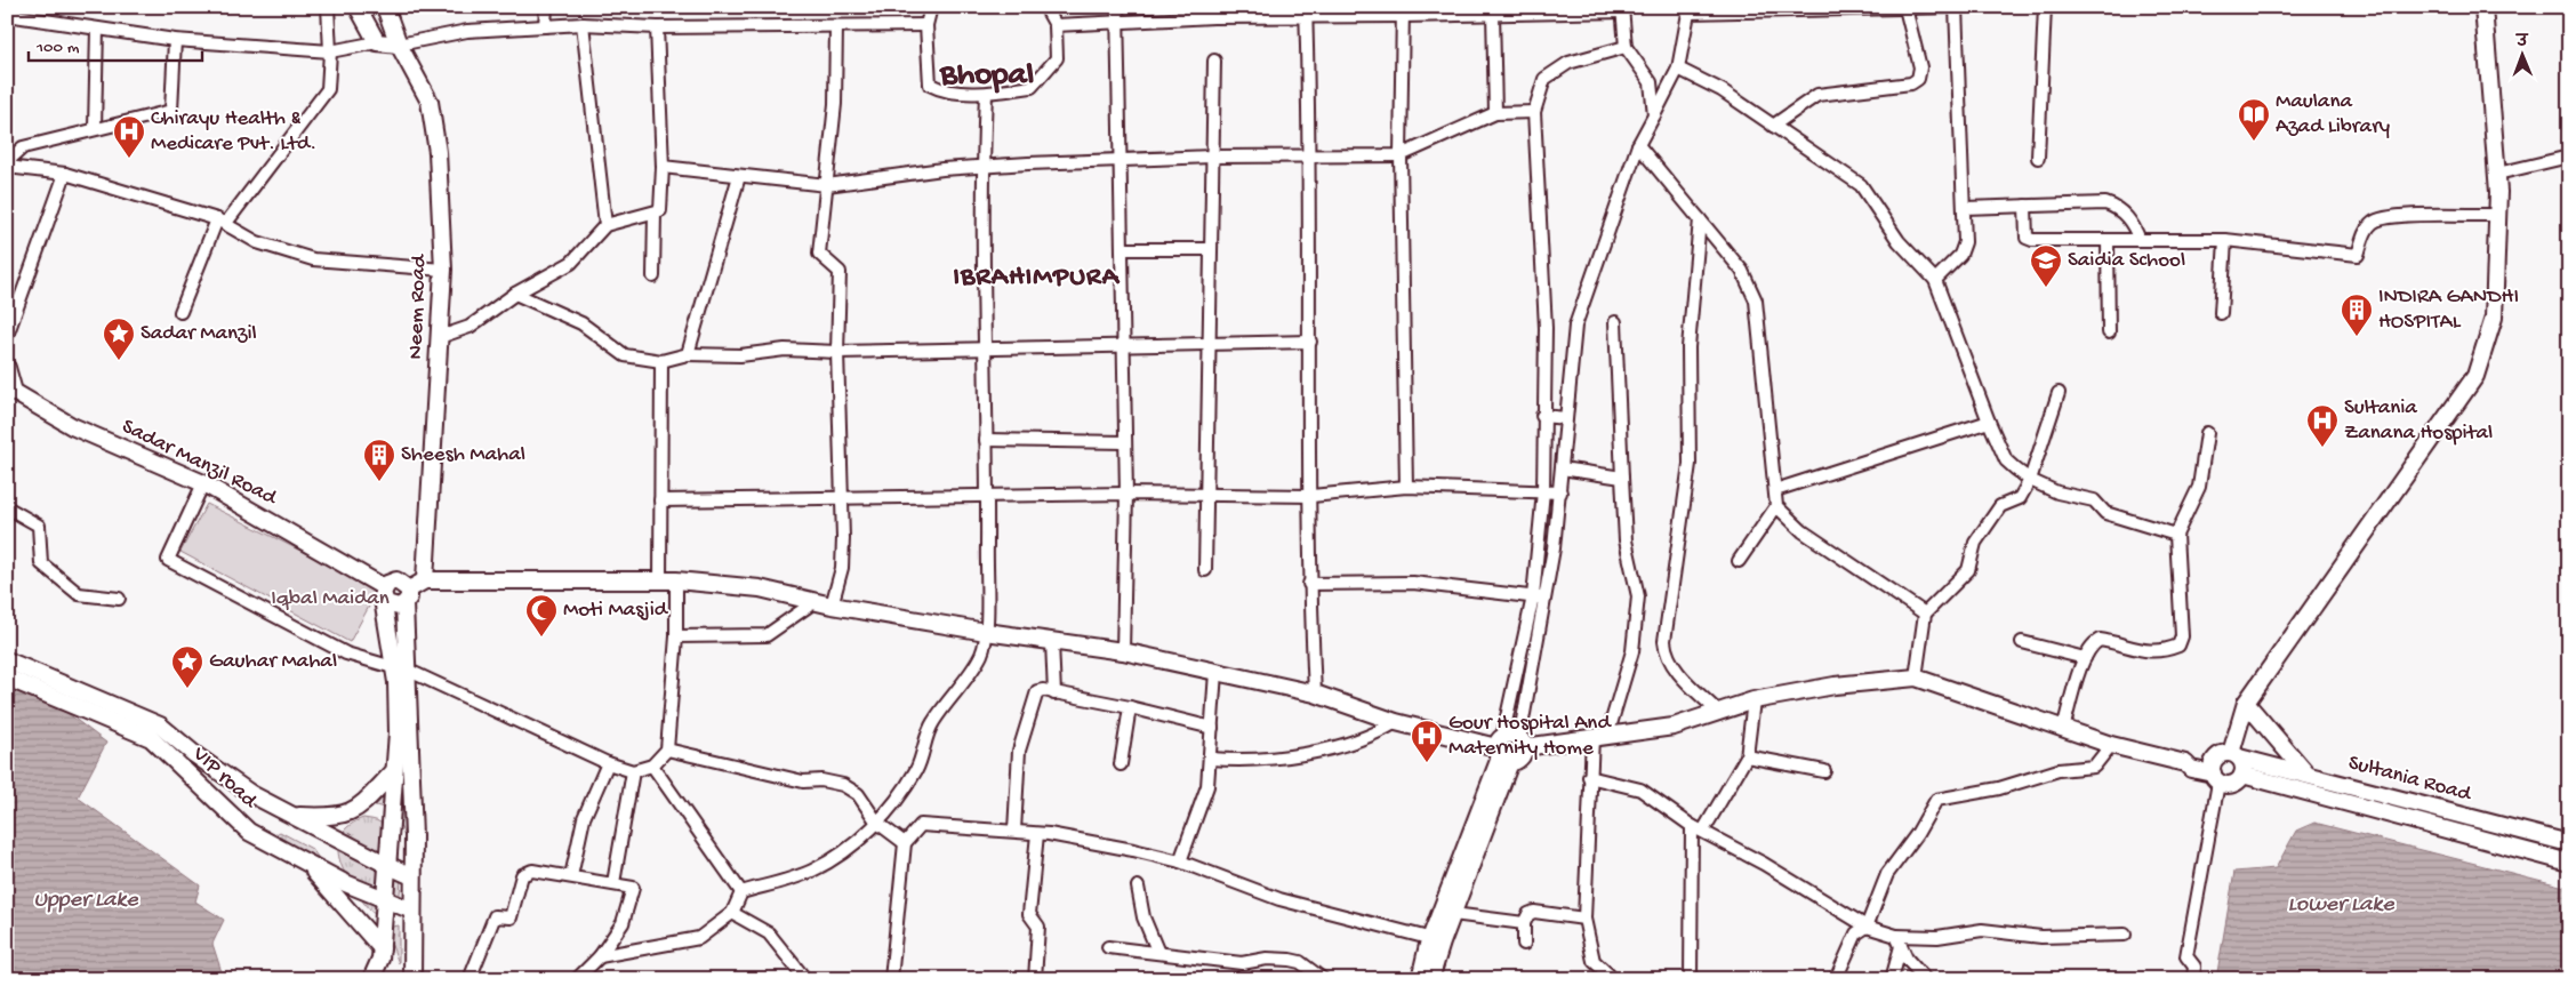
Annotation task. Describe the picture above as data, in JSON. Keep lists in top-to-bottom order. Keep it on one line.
{"streets":{"main road":["Neem Road","Sadar Manzil Road","VIP road","Sultania Road"]},"districts":["Bhopal","IBRAHIMPURA"],"water":["Upper Lake","Lower Lake"],"parks":["Iqbal Maidan"],"places":{"library":["Maulana Azad Library"],"hospital":["Chirayu Health & Medicare Pvt. Ltd.","Sultania Zanana Hospital","Gour Hospital And Maternity Home"],"school or university":["Saidia School"],"building":["INDIRA GANDHI HOSPITAL","Sheesh Mahal"],"place":["Sadar Manzil","Gauhar Mahal"],"mosque":["Moti Masjid"]},"scale_bar":"100 m","north":"top"}
